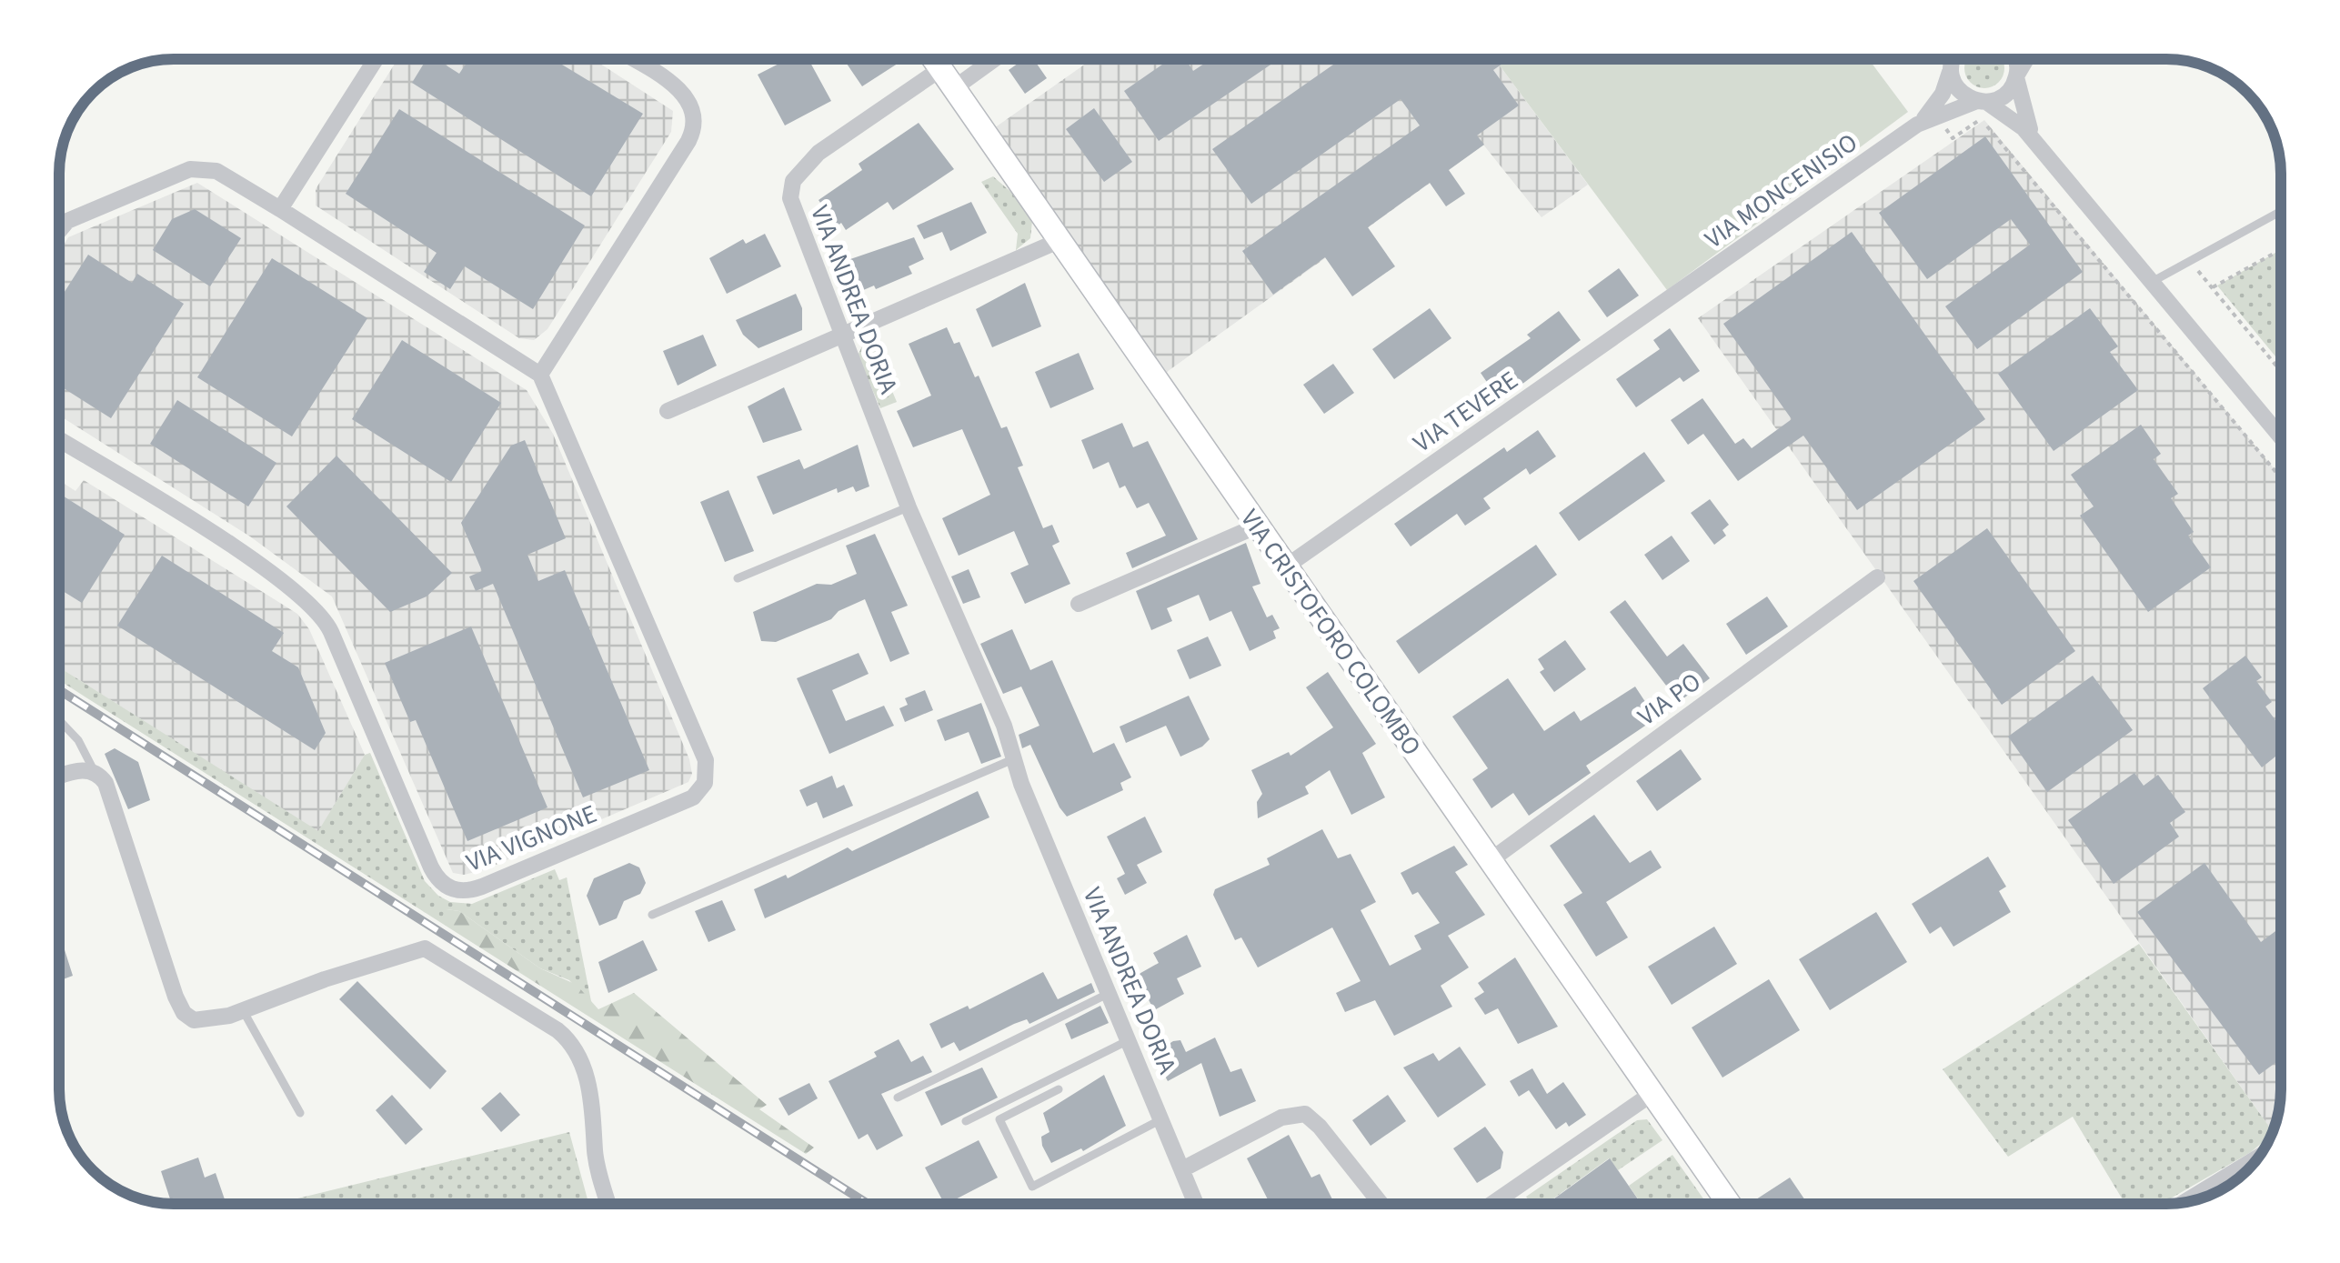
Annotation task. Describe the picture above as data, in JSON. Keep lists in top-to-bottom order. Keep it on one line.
{"streets":{"street":["VIA MONCENISIO","VIA ANDREA DORIA","VIA TEVERE","VIA CRISTOFORO COLOMBO","VIA PO","VIA VIGNONE"]},"crossings":[["VIA MONCENISIO","VIA TEVERE"],["VIA ANDREA DORIA","VIA CRISTOFORO COLOMBO"],["VIA TEVERE","VIA CRISTOFORO COLOMBO"],["VIA CRISTOFORO COLOMBO","VIA PO"]]}
